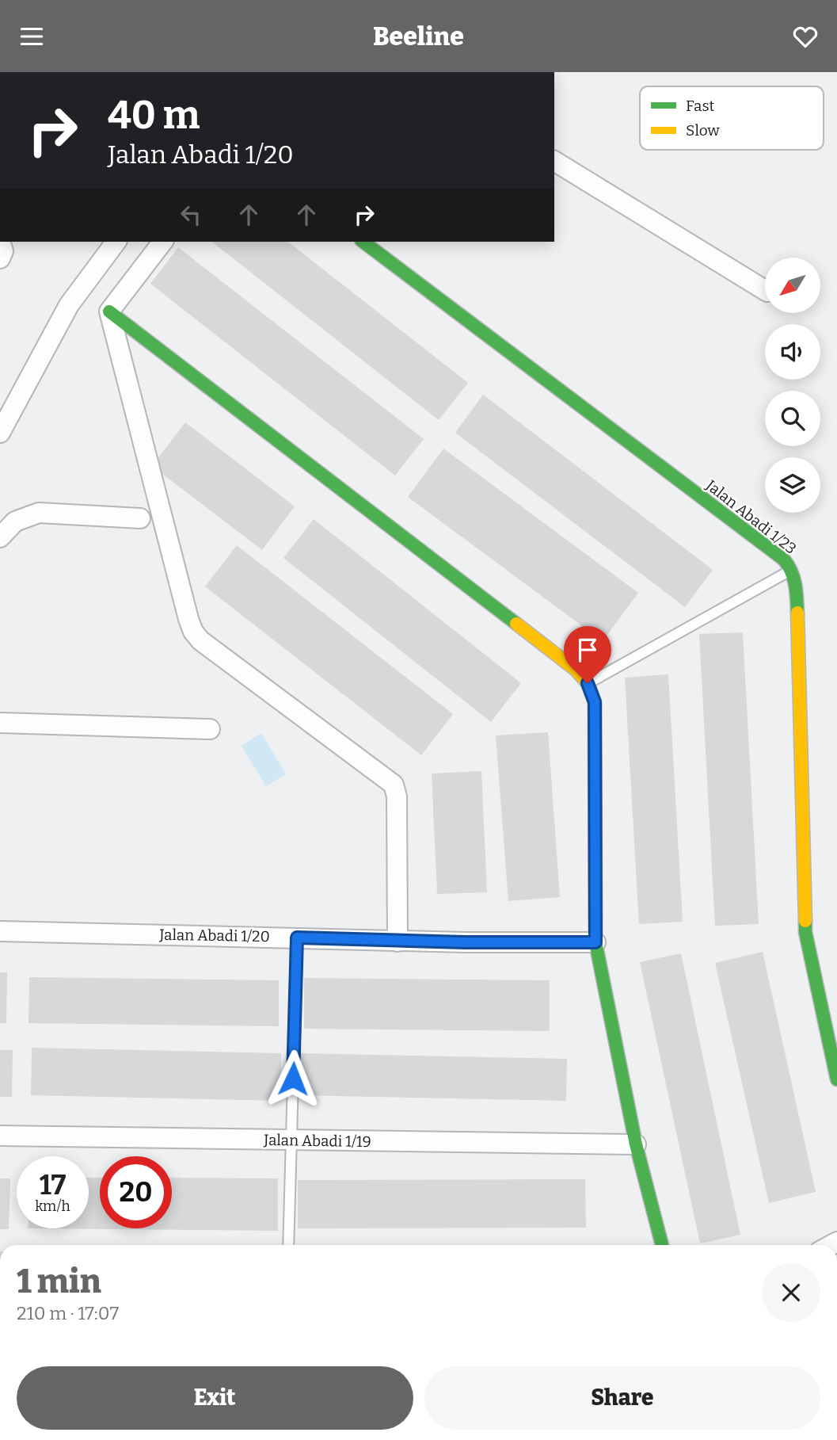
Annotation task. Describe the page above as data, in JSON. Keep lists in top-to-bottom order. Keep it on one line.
{"streets":{"street":["Jalan Abadi 1/23","Jalan Abadi 1/20","Jalan Abadi 1/19"]},"legend":["Fast","Slow"],"north":"bottom left","page":{"header":"Beeline","turn":["40 m","Jalan Abadi 1/20"],"speed":"17 km/h","limit":"20","heading":["1 min","210 m · 17:07"],"buttons":["Exit","Share"]}}
